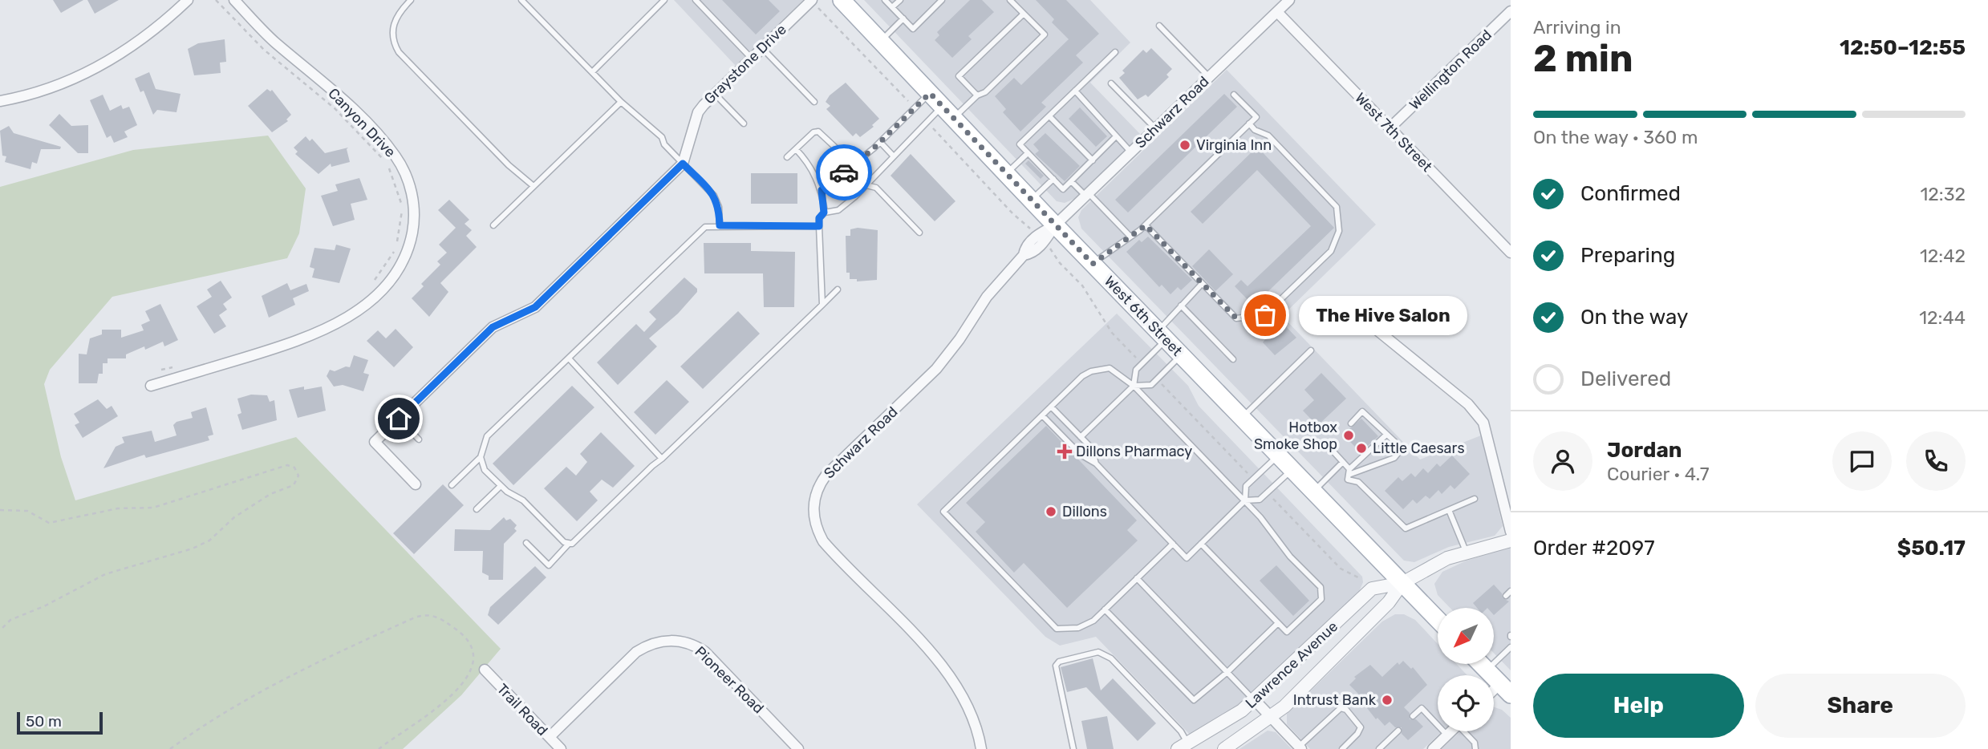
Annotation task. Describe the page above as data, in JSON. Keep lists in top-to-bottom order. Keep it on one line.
{"streets":{"main road":["West 6th Street"],"street":["Graystone Drive","Wellington Road","Schwarz Road","Canyon Drive","West 7th Street","Lawrence Avenue","Pioneer Road","Trail Road"]},"crossings":[["Wellington Road","West 7th Street"],["Schwarz Road","West 7th Street"],["Schwarz Road","West 6th Street"],["West 6th Street","Lawrence Avenue"],["Pioneer Road","Trail Road"]],"places":{"other":["Virginia Inn","The Hive Salon","Hotbox Smoke Shop","Little Caesars","Dillons","Intrust Bank"],"health":["Dillons Pharmacy"]},"scale_bar":"50 m","north":"bottom left","page":{"heading":["2 min","Arriving in","12:50–12:55"],"panel":["Jordan","Courier · 4.7","Order #2097","$50.17"],"bar":"On the way · 360 m","list":[["Confirmed","12:32"],["Preparing","12:42"],["On the way","12:44"],"Delivered"],"bubble":"The Hive Salon","buttons":["Help","Share"],"scale":"50 m"}}
